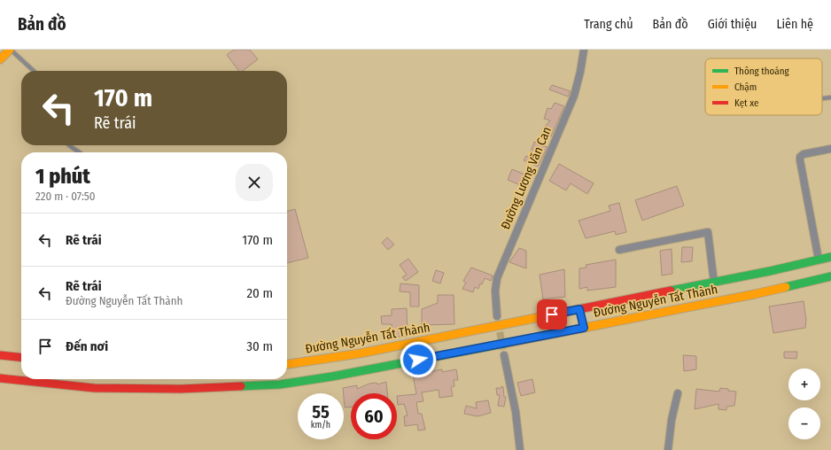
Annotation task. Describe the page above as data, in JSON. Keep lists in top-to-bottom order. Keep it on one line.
{"streets":{"main road":["Đường Nguyễn Tất Thành"],"street":["Đường Lương Văn Can"]},"legend":["Thông thoáng","Chậm","Kẹt xe"],"page":{"header":"Bản đồ","nav":["Trang chủ","Bản đồ","Giới thiệu","Liên hệ"],"turn":["170 m","Rẽ trái"],"heading":["1 phút","220 m · 07:50"],"list":[{"name":"Rẽ trái","value":"170 m"},{"name":"Rẽ trái","note":"Đường Nguyễn Tất Thành","value":"20 m"},{"name":"Đến nơi","value":"30 m"}],"map_buttons":["+","−"],"speed":"55 km/h","limit":"60"}}
